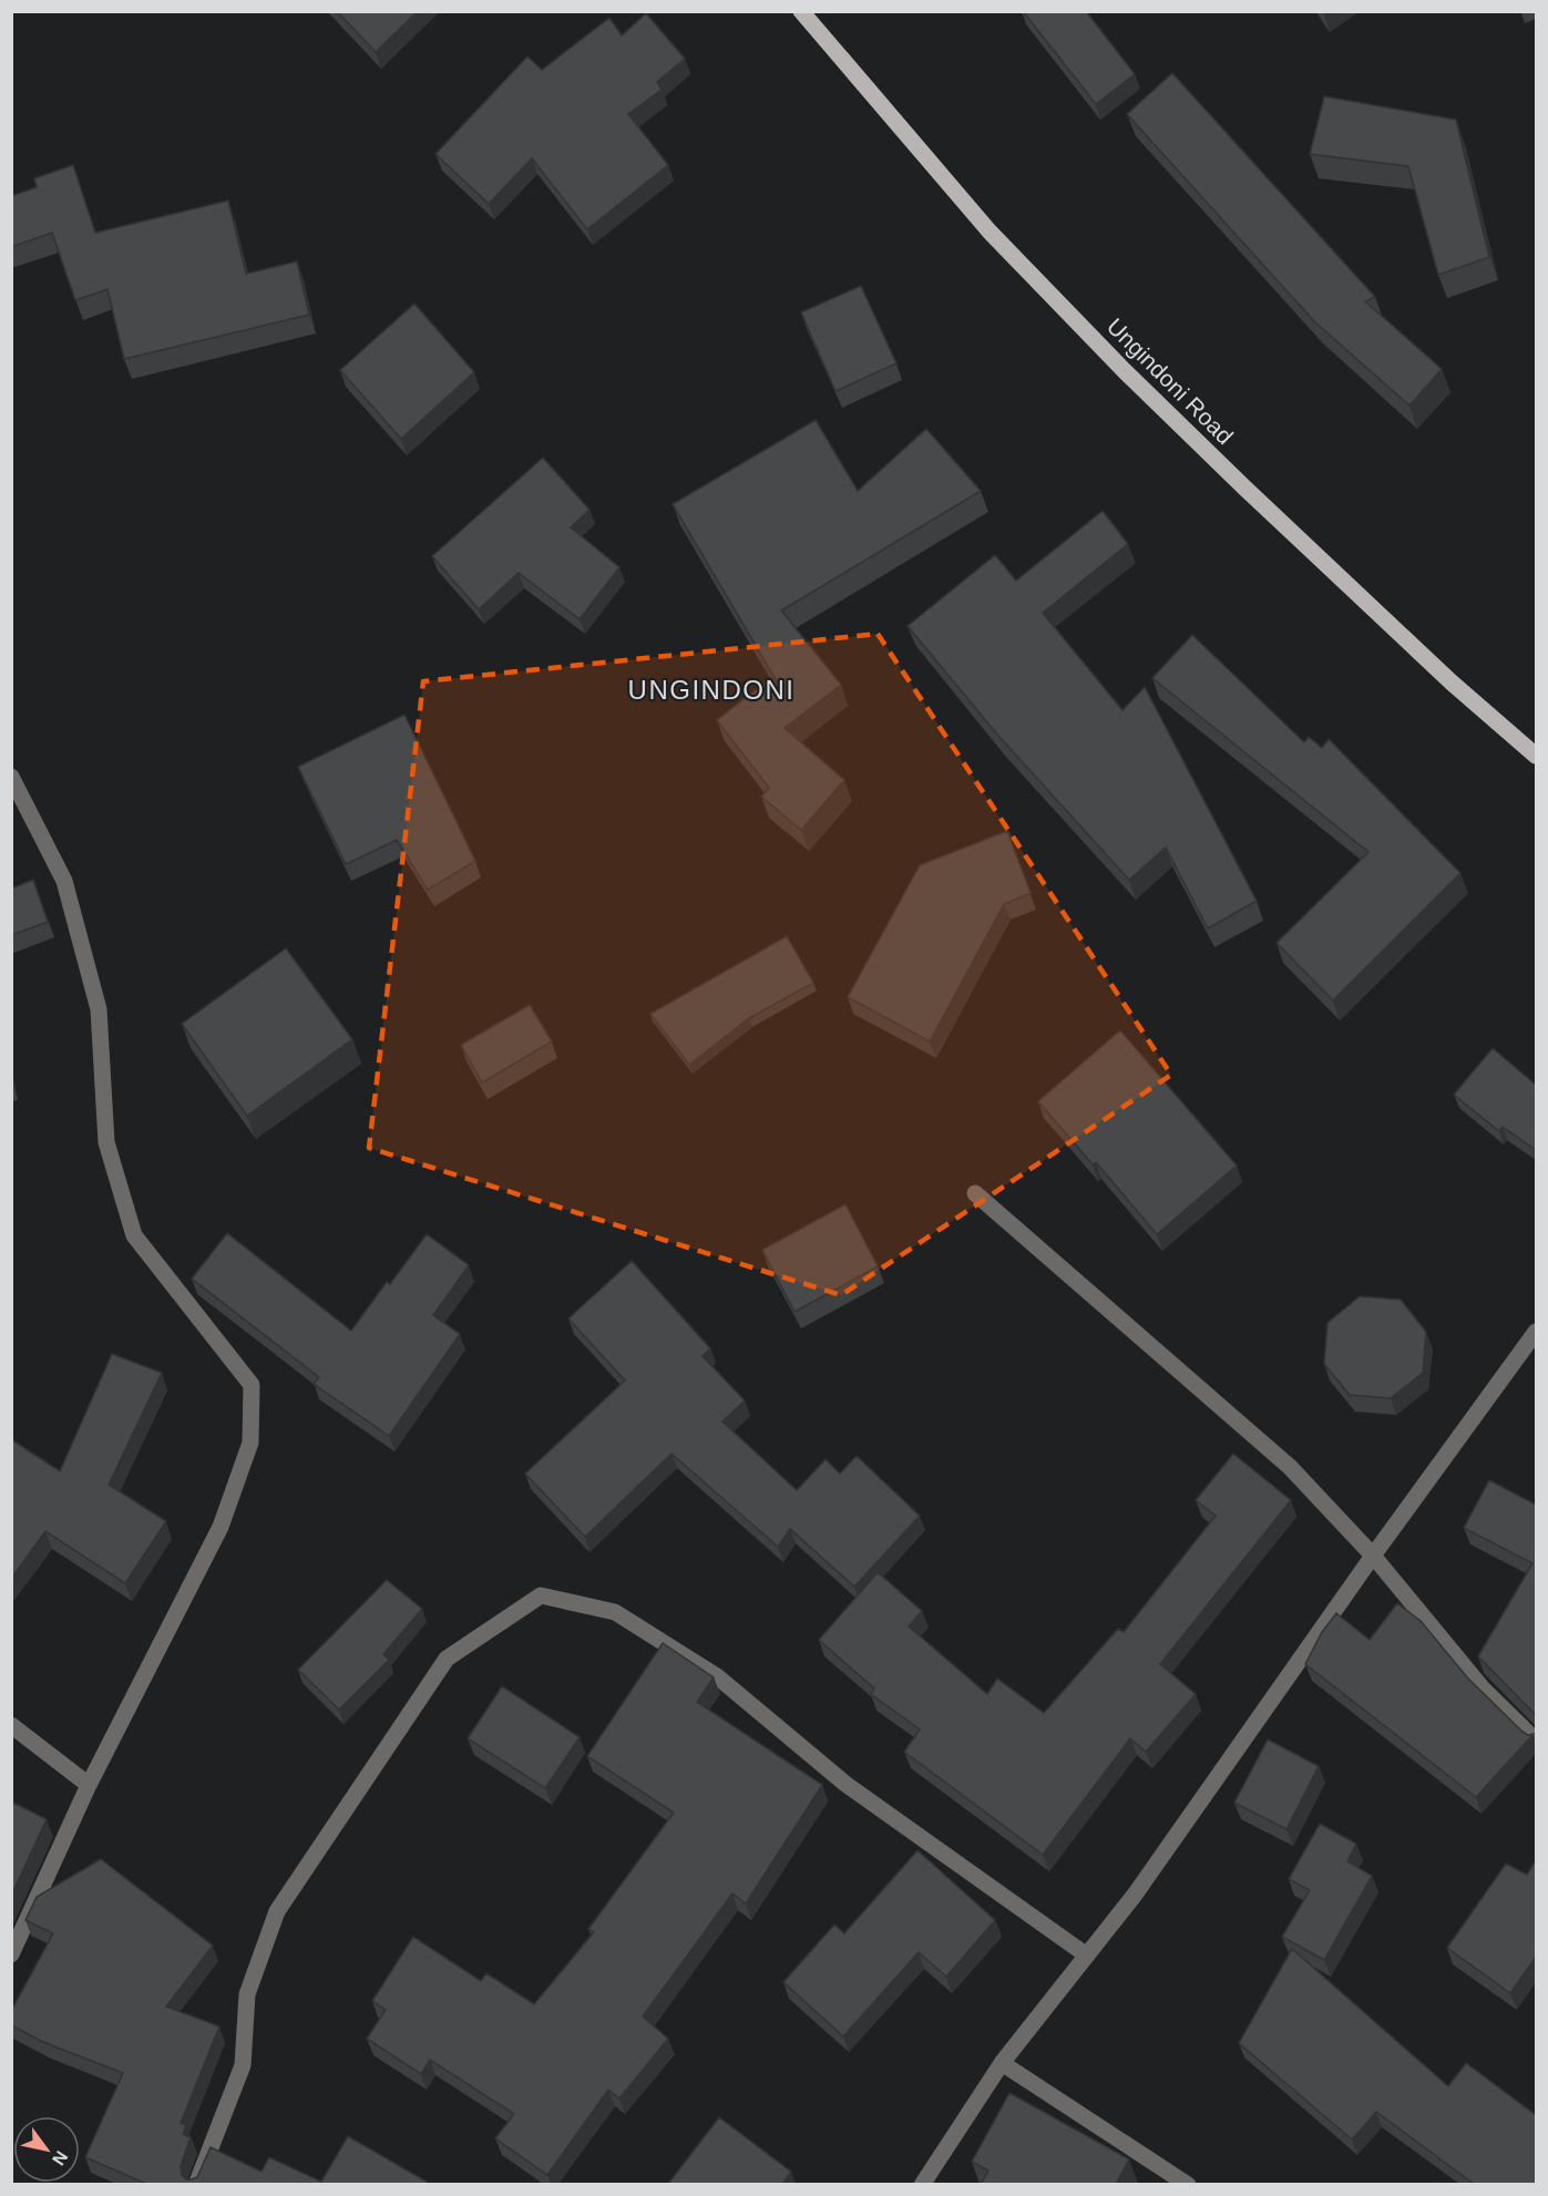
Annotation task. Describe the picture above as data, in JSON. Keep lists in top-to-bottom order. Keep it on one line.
{"streets":{"main road":["Ungindoni Road"]},"districts":["UNGINDONI"],"north":"bottom right"}
